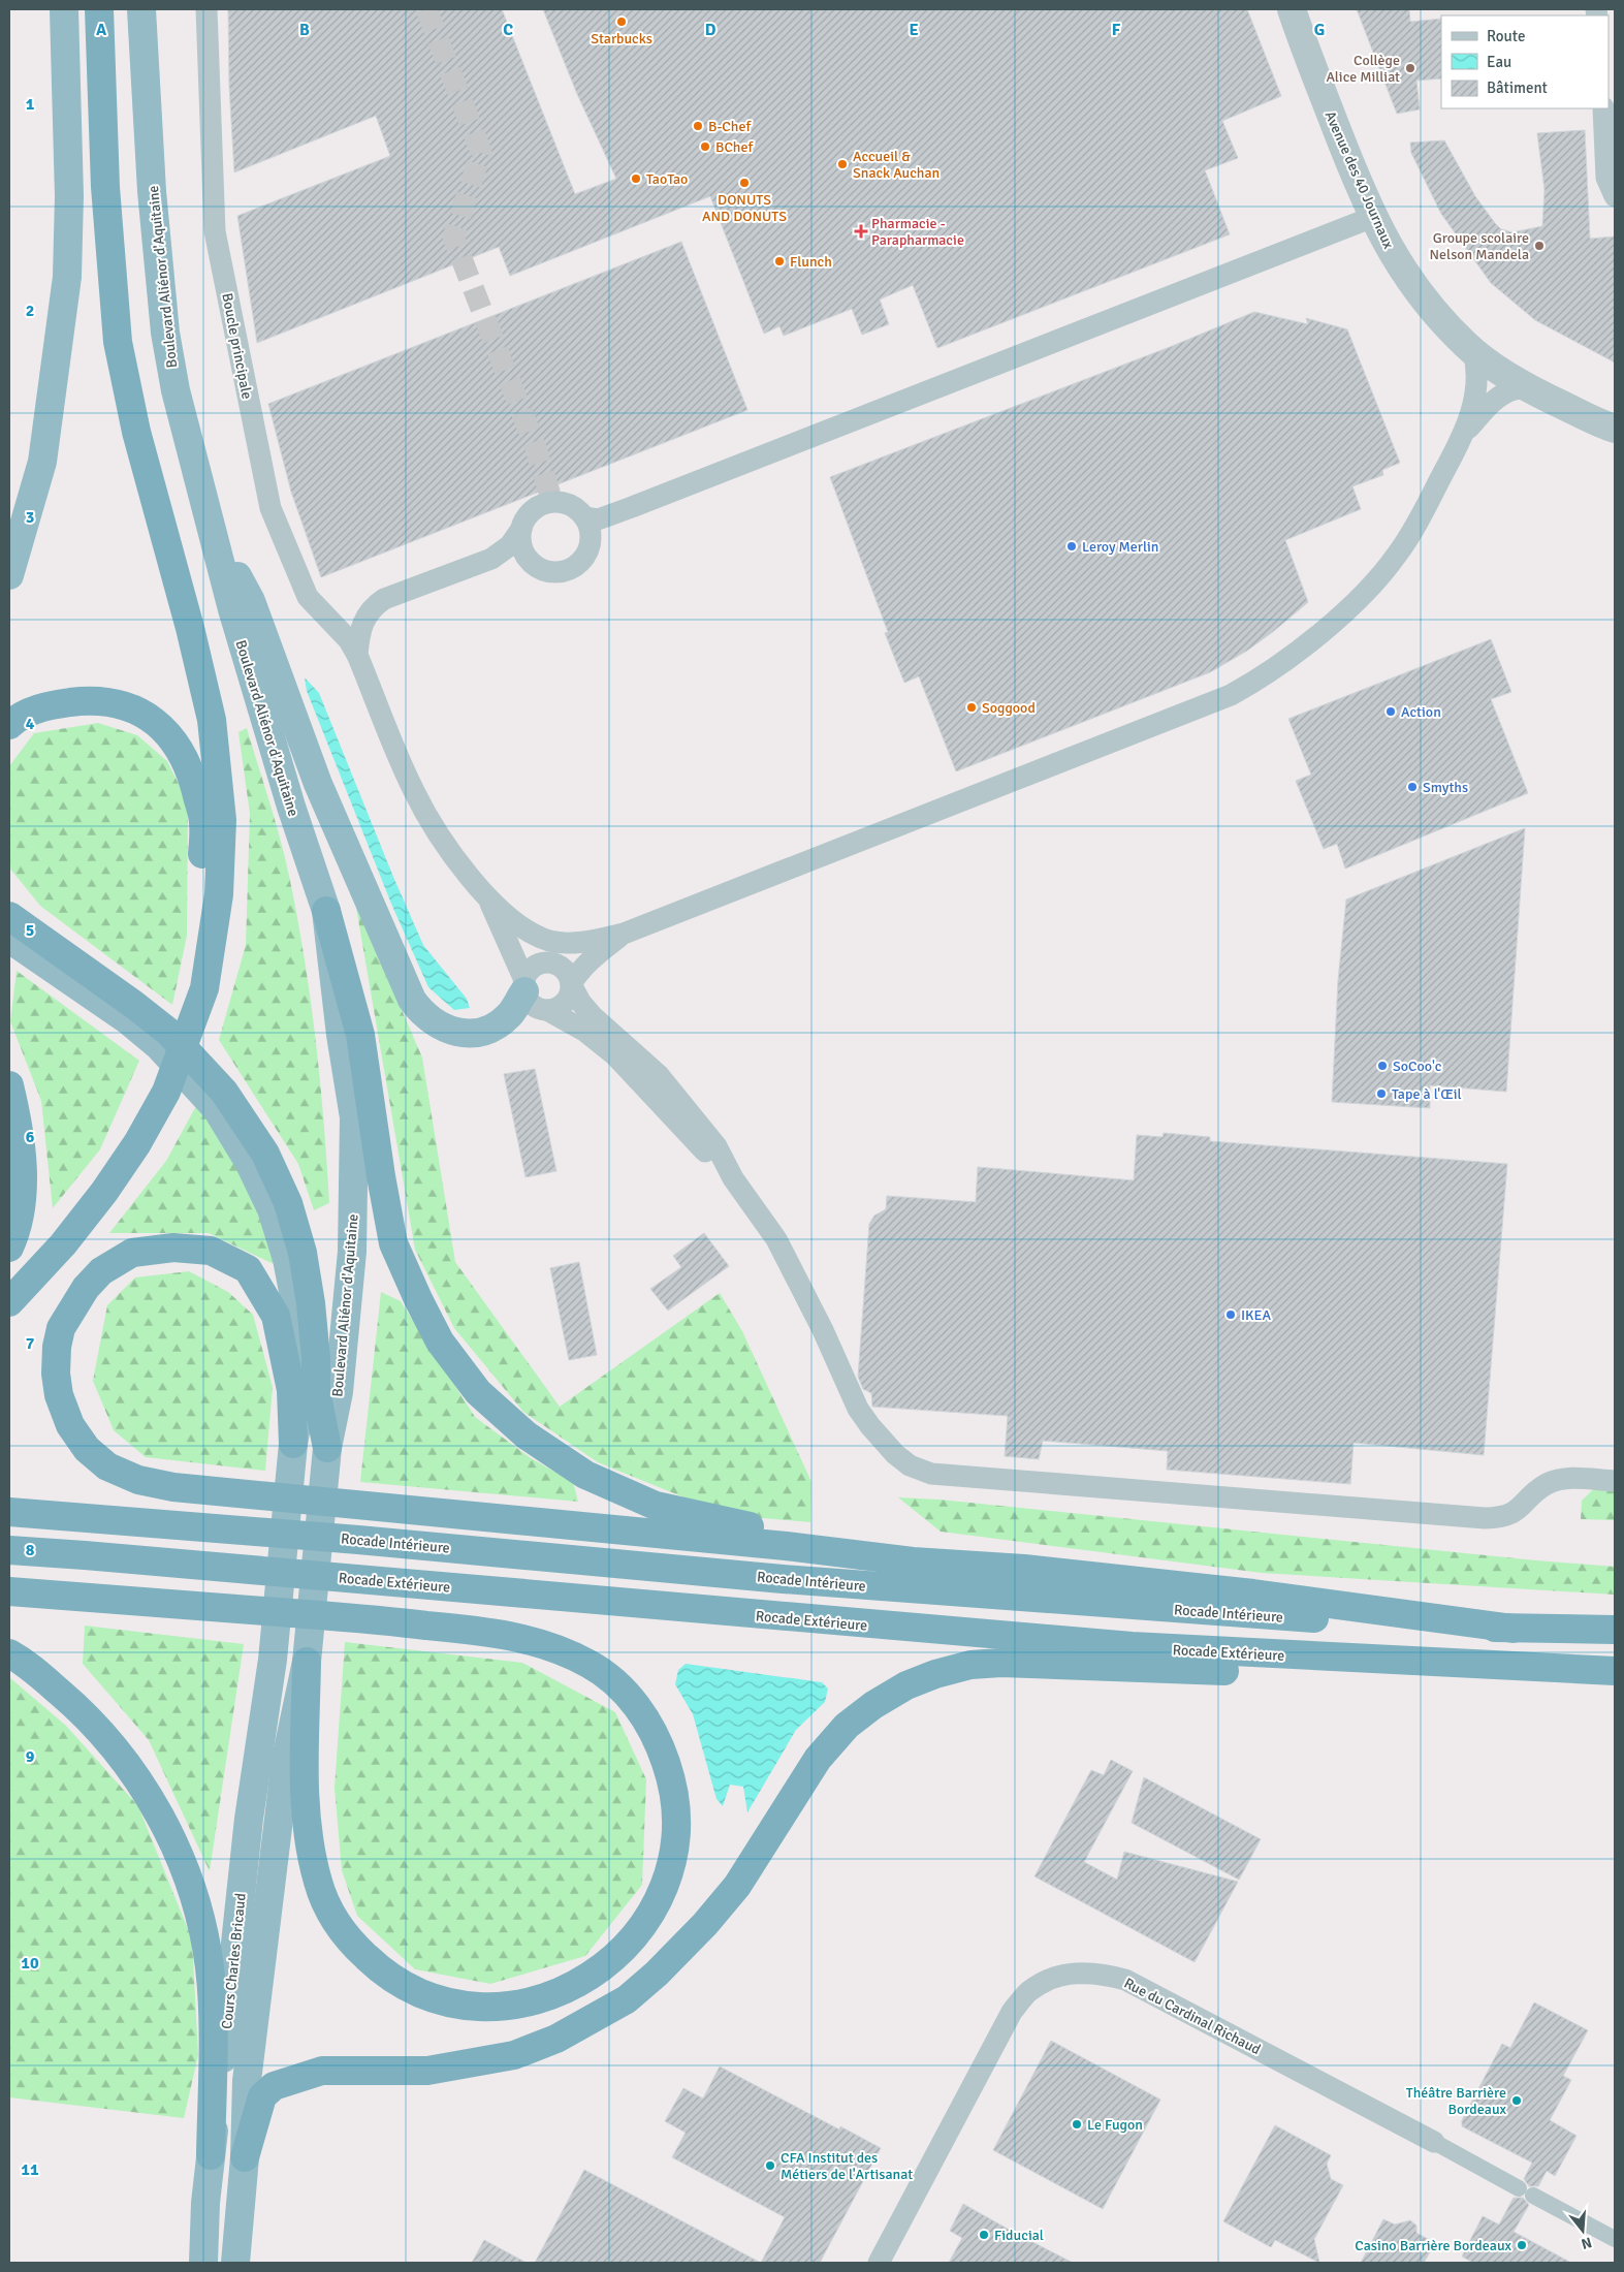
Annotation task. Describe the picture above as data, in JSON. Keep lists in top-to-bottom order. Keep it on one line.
{"streets":{"highway":["Boulevard Aliénor d'Aquitaine","Rocade Intérieure","Rocade Extérieure","Cours Charles Bricaud"],"street":["Avenue des 40 Journaux","Boucle principale","Rue du Cardinal Richaud"]},"places":{"other":["Starbucks","Collège Alice Milliat","B-Chef","BChef","Accueil & Snack Auchan","TaoTao","DONUTS AND DONUTS","Groupe scolaire Nelson Mandela","Flunch","Leroy Merlin","Soggood","Action","Smyths","SoCoo'c","Tape à l'Œil","IKEA","Théâtre Barrière Bordeaux","Le Fugon","CFA Institut des Métiers de l'Artisanat","Fiducial","Casino Barrière Bordeaux"],"health":["Pharmacie - Parapharmacie"]},"legend":["Route","Eau","Bâtiment"],"north":"bottom","grid":{"columns":["A","B","C","D","E","F","G"],"rows":["1","2","3","4","5","6","7","8","9","10","11"]}}
